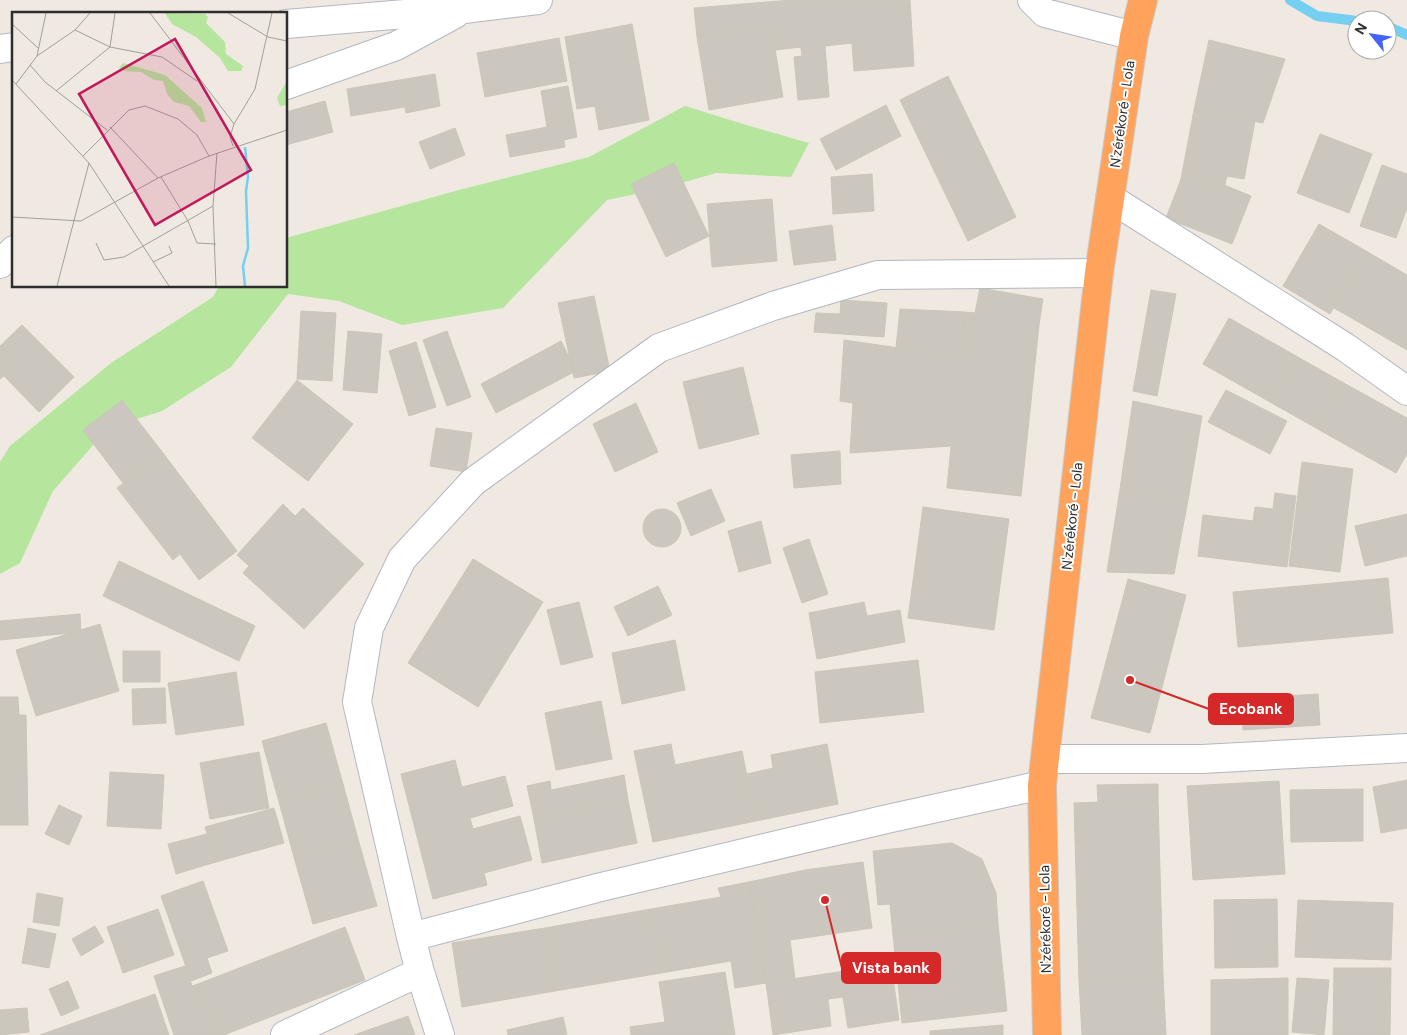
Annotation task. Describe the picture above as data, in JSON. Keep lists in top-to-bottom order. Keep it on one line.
{"streets":{"highway":["N'zérékoré - Lola"]},"places":["Ecobank","Vista bank"],"north":"top left"}
